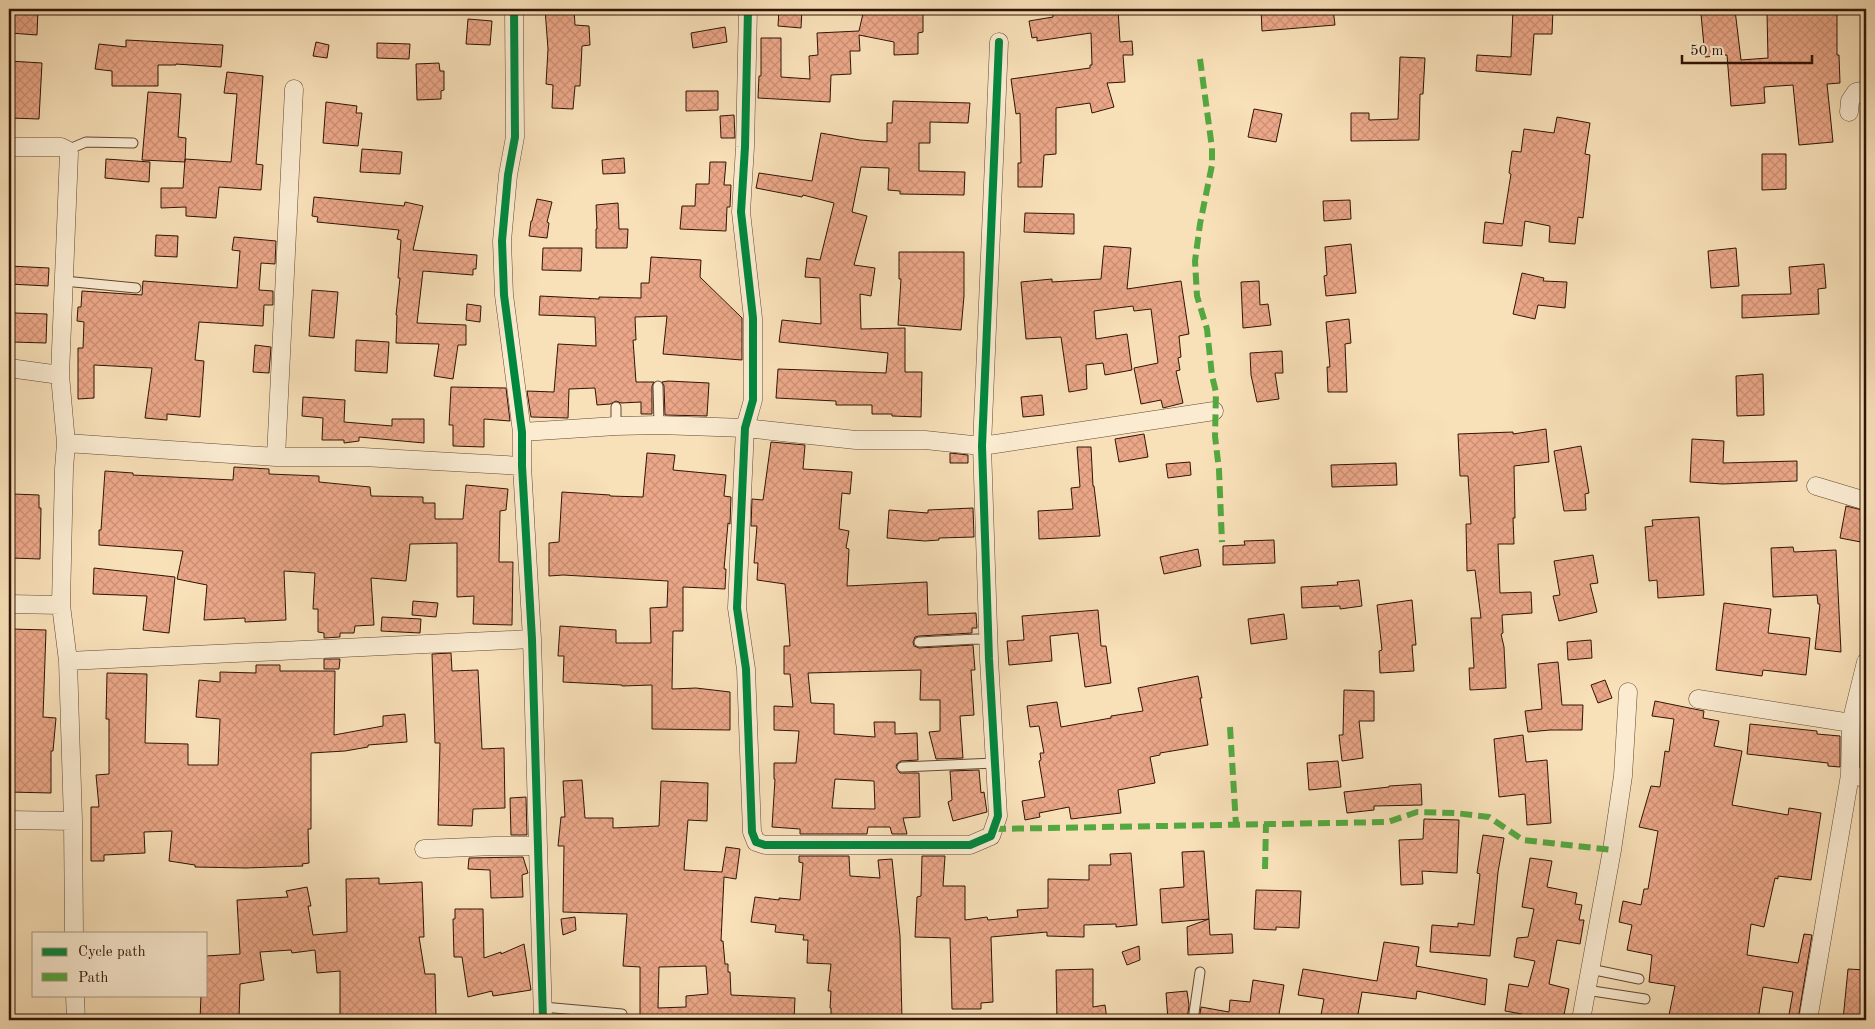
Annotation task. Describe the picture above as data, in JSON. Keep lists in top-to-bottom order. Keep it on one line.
{"legend":["Cycle path","Path"],"scale_bar":"50 m"}
